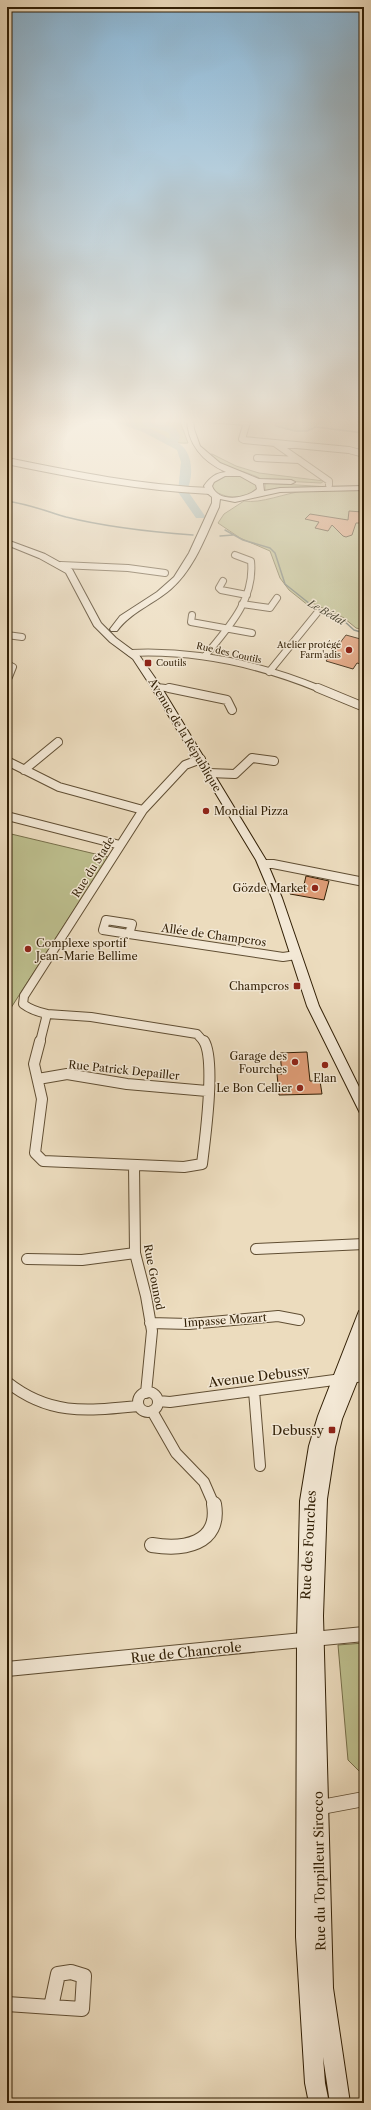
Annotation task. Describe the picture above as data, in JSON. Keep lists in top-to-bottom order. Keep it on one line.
{"streets":{"street":["Rue des Coutils","Avenue de la République","Rue du Stade","Allée de Champcros","Rue Patrick Depailler","Rue Gounod","Impasse Mozart","Avenue Debussy","Rue des Fourches","Rue de Chancrole","Rue du Torpilleur Sirocco"]},"crossings":[["Rue des Coutils","Avenue de la République"],["Avenue de la République","Rue du Stade"],["Avenue de la République","Allée de Champcros"],["Rue Gounod","Impasse Mozart"],["Rue Gounod","Avenue Debussy"],["Avenue Debussy","Rue des Fourches"],["Rue des Fourches","Rue de Chancrole"],["Rue des Fourches","Rue du Torpilleur Sirocco"],["Rue de Chancrole","Rue du Torpilleur Sirocco"]],"water":["Le Bédat"],"places":{"other":["Atelier protégé Farm'adis","Mondial Pizza","Gözde Market","Complexe sportif Jean-Marie Bellime","Garage des Fourches","Elan","Le Bon Cellier"],"transit":["Coutils","Champcros","Debussy"]}}
